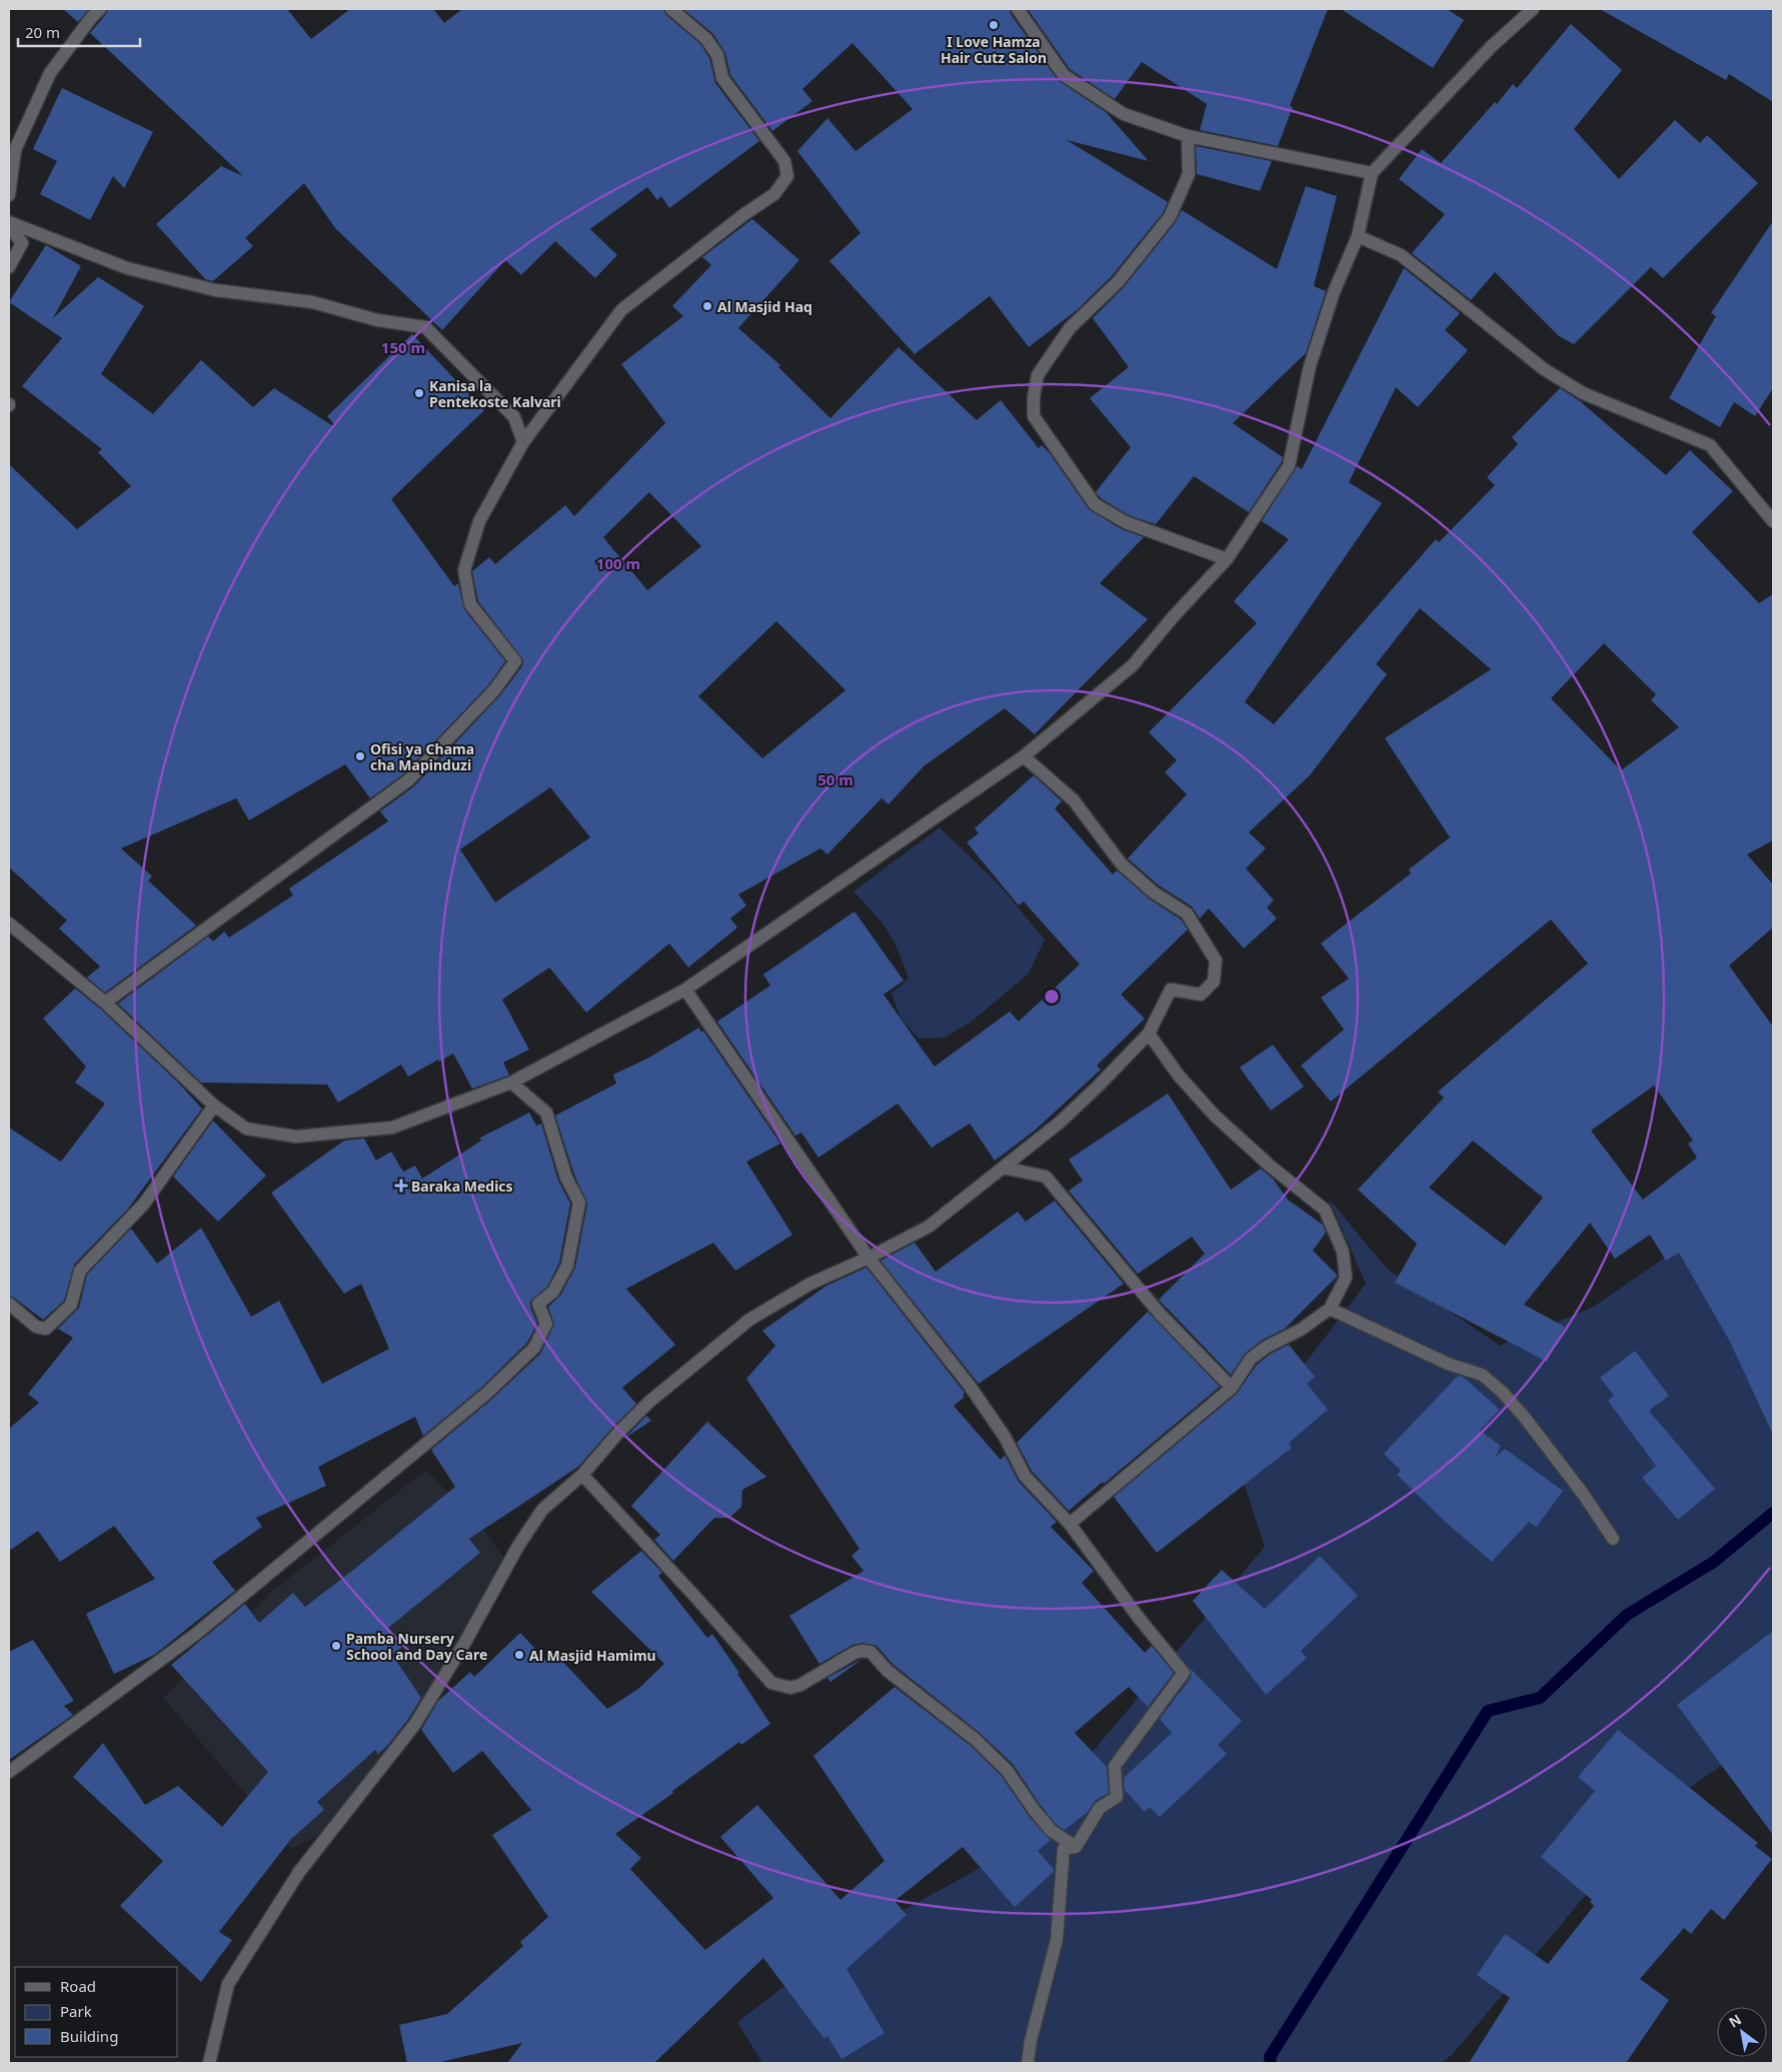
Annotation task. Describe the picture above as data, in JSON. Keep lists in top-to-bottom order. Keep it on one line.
{"places":{"other":["I Love Hamza Hair Cutz Salon","Al Masjid Haq","Kanisa la Pentekoste Kalvari","Ofisi ya Chama cha Mapinduzi","Pamba Nursery School and Day Care","Al Masjid Hamimu"],"health":["Baraka Medics"]},"legend":["Road","Park","Building"],"scale_bar":"20 m","north":"top left","rings":["150 m","100 m","50 m"]}
